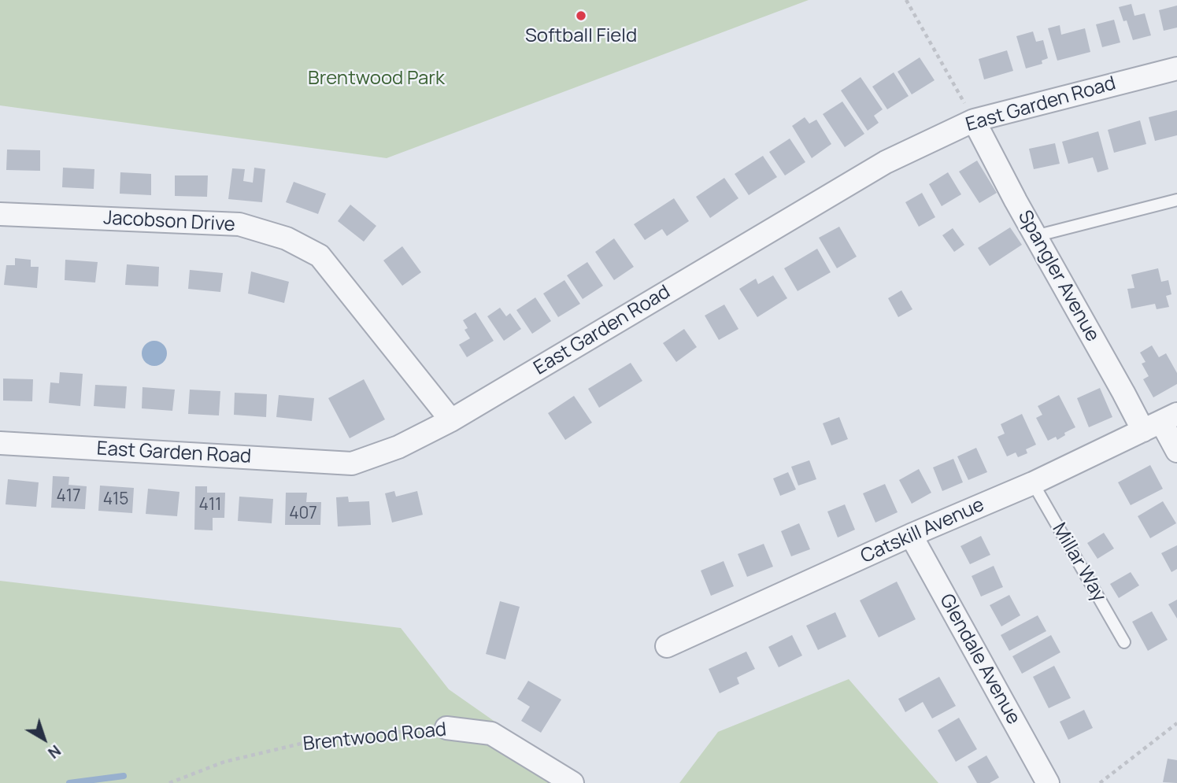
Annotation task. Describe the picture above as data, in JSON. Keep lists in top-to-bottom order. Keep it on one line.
{"streets":{"street":["East Garden Road","Jacobson Drive","Spangler Avenue","Catskill Avenue","Glendale Avenue","Brentwood Road"],"lane":["Millar Way"]},"crossings":[["East Garden Road","Jacobson Drive"],["East Garden Road","Spangler Avenue"],["Spangler Avenue","Catskill Avenue"],["Catskill Avenue","Millar Way"],["Catskill Avenue","Glendale Avenue"]],"parks":["Brentwood Park"],"places":["Softball Field"],"house_numbers":["417","415","411","407"],"north":"bottom right"}
